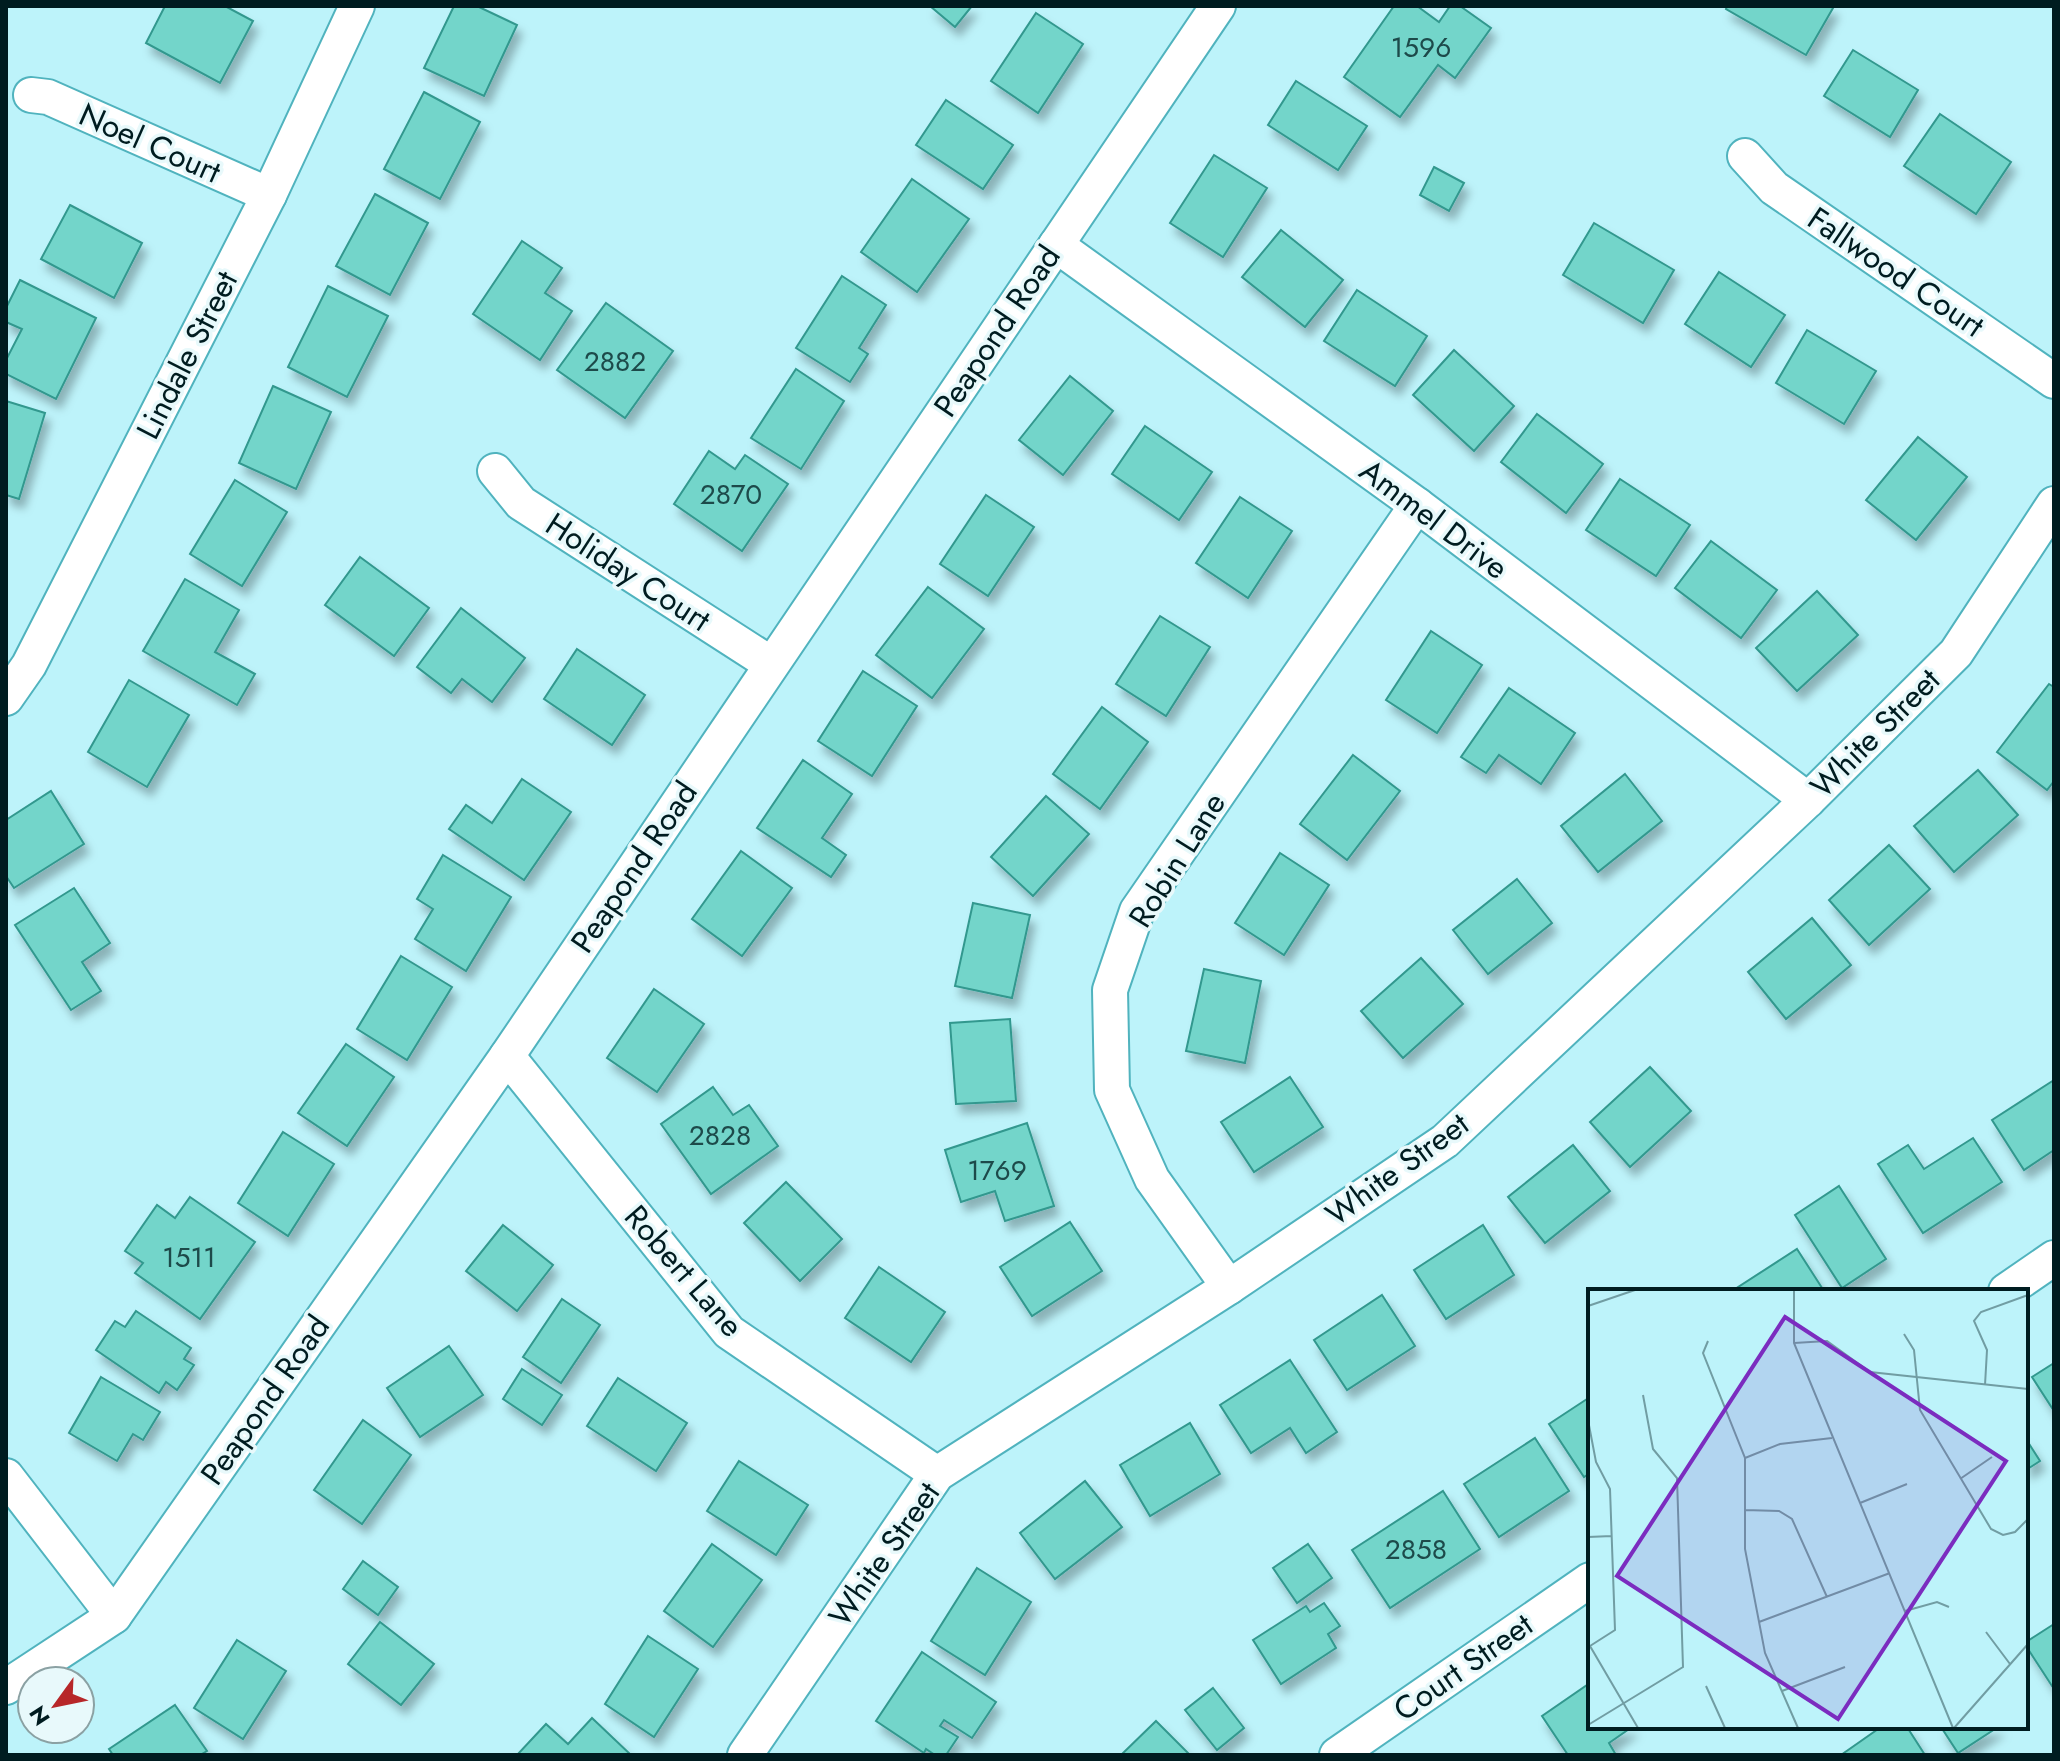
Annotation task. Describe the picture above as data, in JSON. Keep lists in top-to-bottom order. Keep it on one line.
{"streets":{"street":["Noel Court","Fallwood Court","Peapond Road","Lindale Street","Ammel Drive","Holiday Court","White Street","Robin Lane","Robert Lane","Court Street"]},"crossings":[["Noel Court","Lindale Street"],["Peapond Road","Ammel Drive"],["Peapond Road","Holiday Court"],["Peapond Road","Robert Lane"],["Ammel Drive","White Street"],["Ammel Drive","Robin Lane"],["White Street","Robin Lane"],["White Street","Robert Lane"]],"house_numbers":["1596","2882","2870","2828","1769","1511","2858"],"north":"bottom left"}
